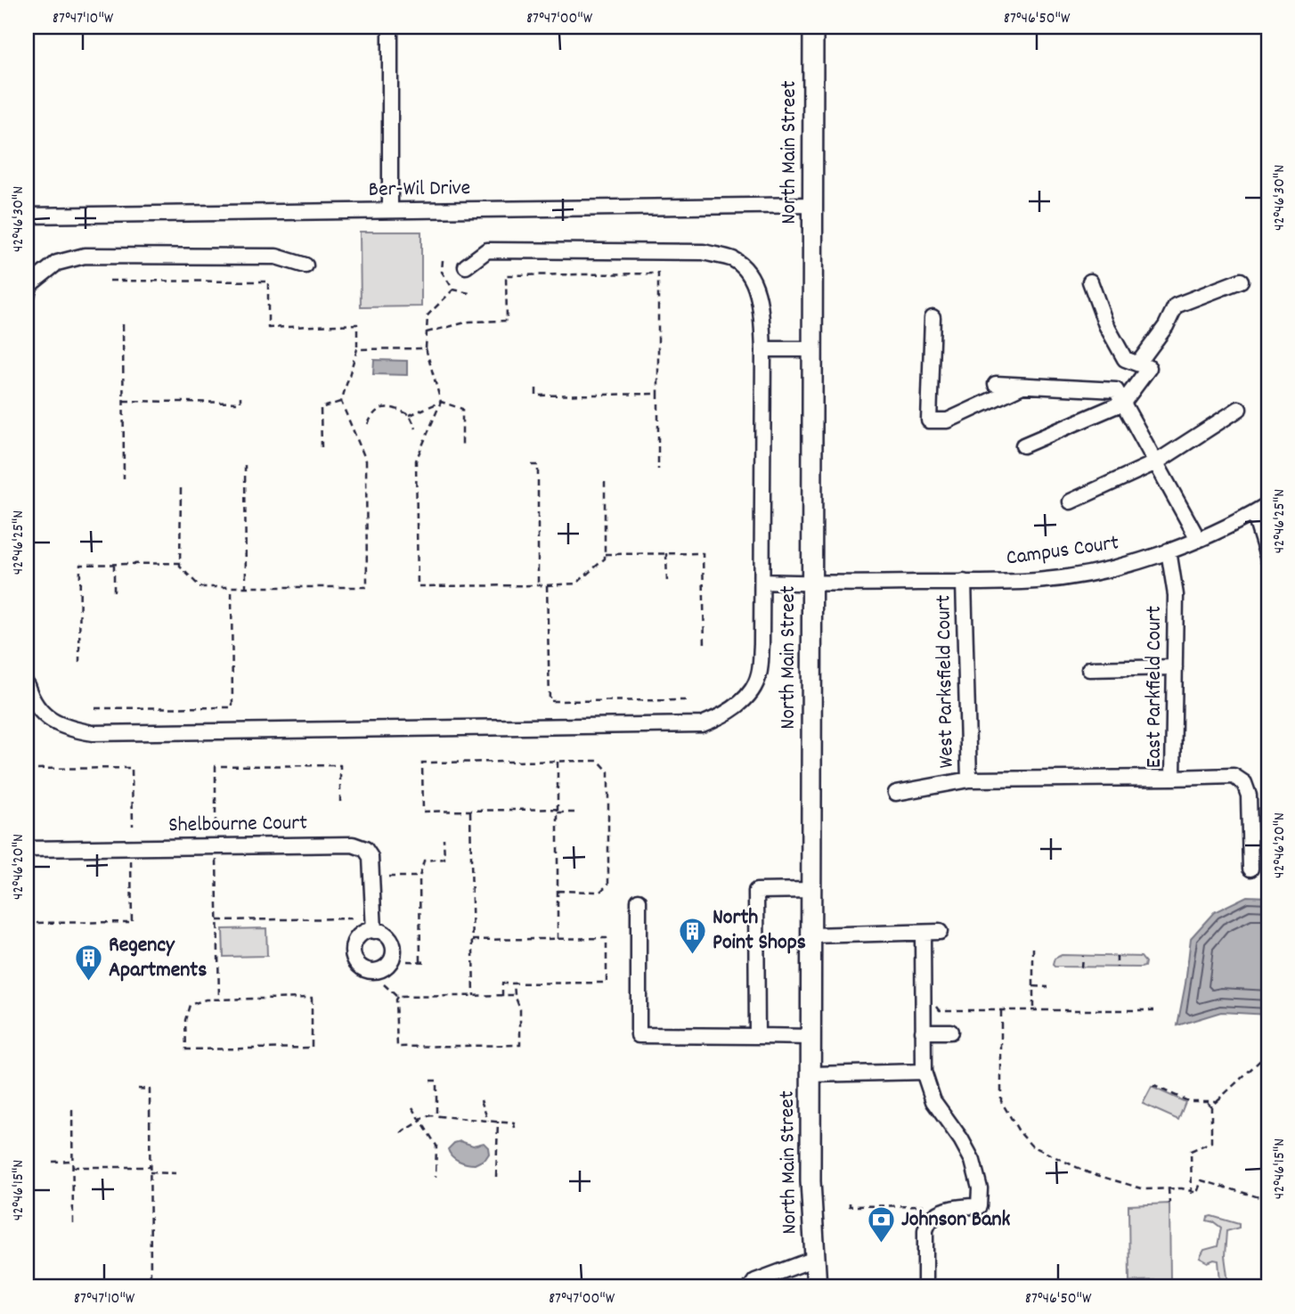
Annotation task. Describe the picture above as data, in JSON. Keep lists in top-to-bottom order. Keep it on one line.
{"streets":{"main road":["North Main Street"],"street":["Ber-Wil Drive","Campus Court","West Parksfield Court","East Parkfield Court","Shelbourne Court"]},"crossings":[["North Main Street","Ber-Wil Drive"],["North Main Street","Campus Court"],["Campus Court","West Parksfield Court"],["Campus Court","East Parkfield Court"]],"places":{"building":["North Point Shops","Regency Apartments"],"bank":["Johnson Bank"]},"coordinates":["87°47'10\"W","87°47'00\"W","87°46'50\"W","42°46'30\"N","42°46'25\"N","42°46'20\"N","42°46'15\"N"]}
